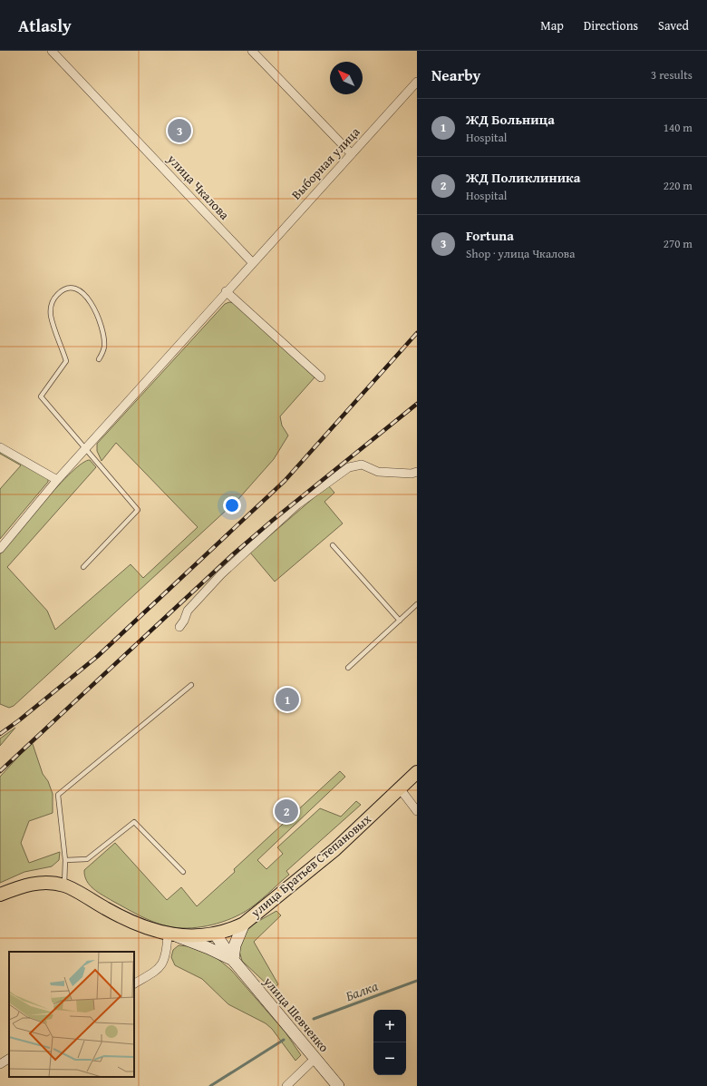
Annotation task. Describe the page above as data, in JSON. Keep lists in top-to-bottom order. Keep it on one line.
{"streets":{"main road":["улица Братьев Степановых","улица Шевченко"],"street":["Выборная улица","улица Чкалова"]},"crossings":[["Выборная улица","улица Чкалова"],["улица Братьев Степановых","улица Шевченко"]],"water":["Балка"],"north":"top left","page":{"header":"Atlasly","nav":["Map","Directions","Saved"],"heading":["Nearby","3 results"],"list":[{"mark":"1","name":"ЖД Больница","note":"Hospital","value":"140 m"},{"mark":"2","name":"ЖД Поликлиника","note":"Hospital","value":"220 m"},{"mark":"3","name":"Fortuna","note":"Shop · улица Чкалова","value":"270 m"}],"pins":["3","1","2"],"map_buttons":["+","−"]}}
